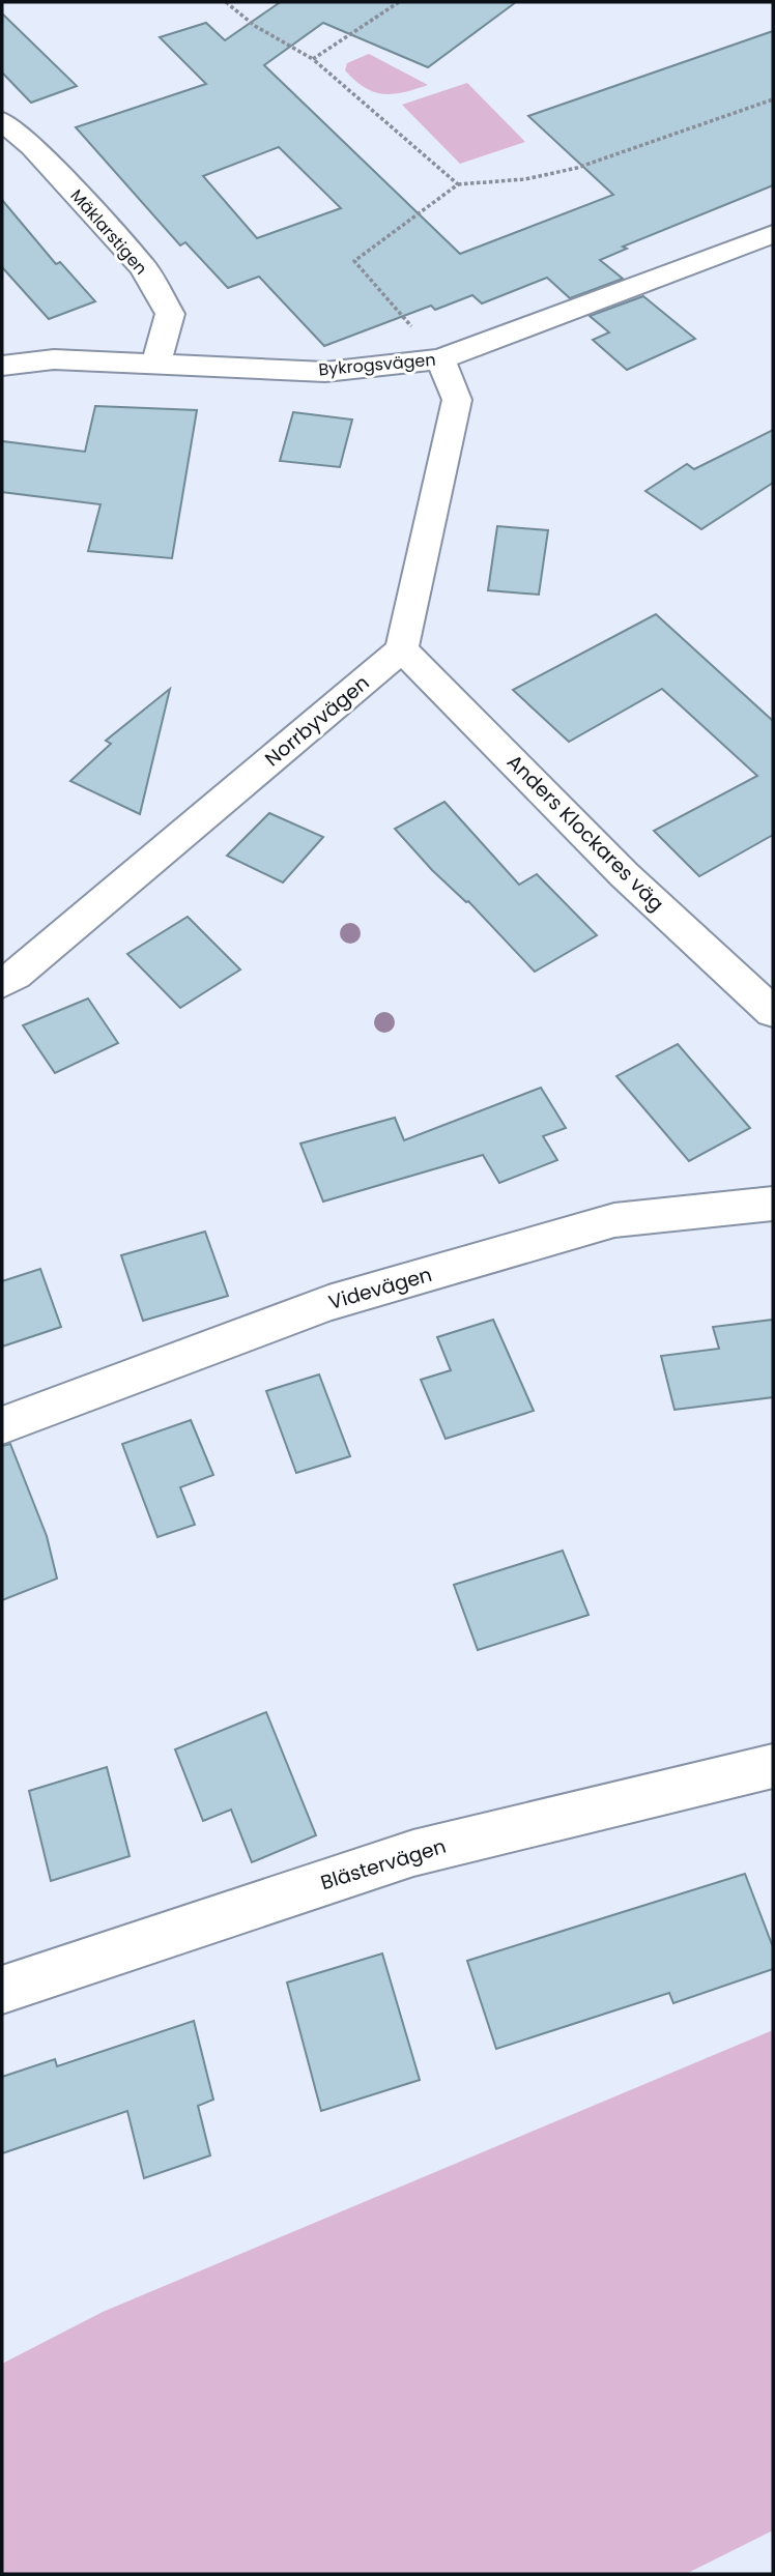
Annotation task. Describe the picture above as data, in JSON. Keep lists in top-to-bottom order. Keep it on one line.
{"streets":{"street":["Mäklarstigen","Bykrogsvägen","Norrbyvägen","Anders Klockares väg","Videvägen","Blästervägen"]},"crossings":[["Mäklarstigen","Bykrogsvägen"],["Norrbyvägen","Anders Klockares väg"]]}
